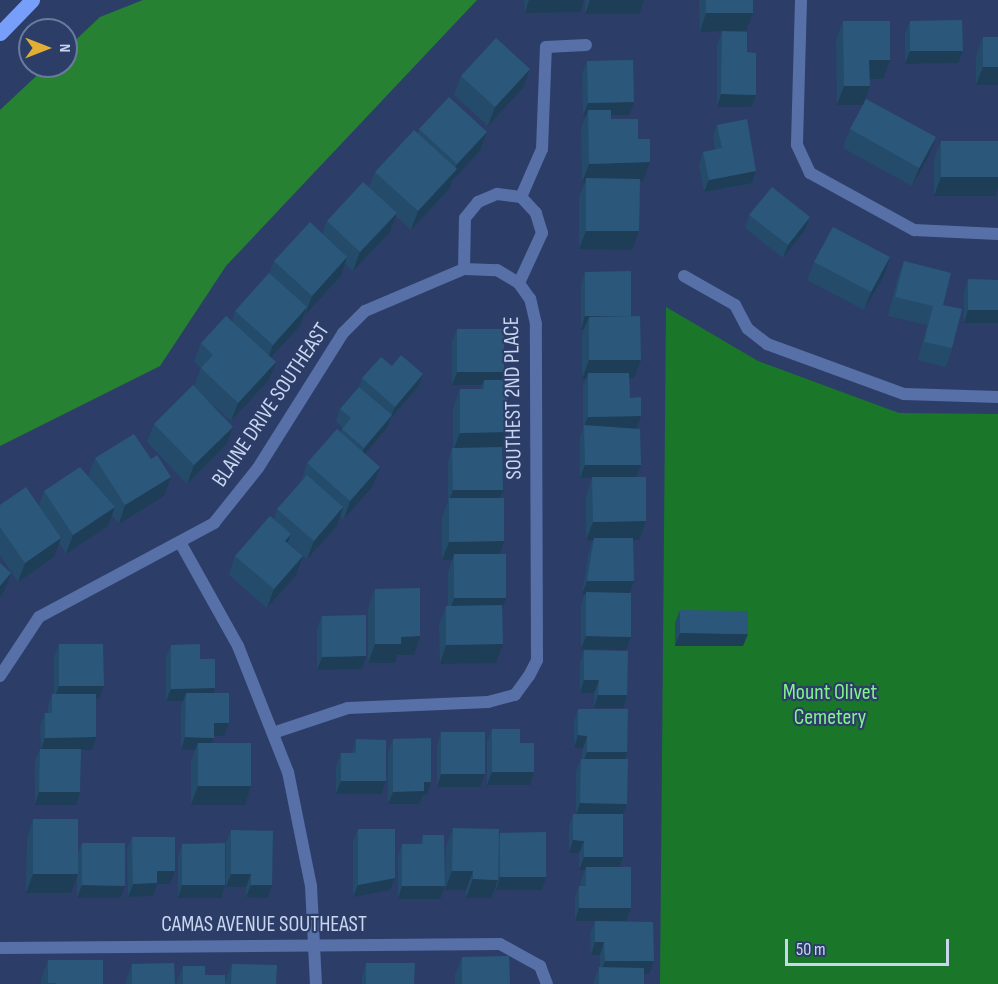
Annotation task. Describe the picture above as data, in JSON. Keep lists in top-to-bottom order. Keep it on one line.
{"streets":{"street":["SOUTHEST 2ND PLACE","BLAINE DRIVE SOUTHEAST","CAMAS AVENUE SOUTHEAST"]},"crossings":[["SOUTHEST 2ND PLACE","BLAINE DRIVE SOUTHEAST"]],"parks":["Mount Olivet Cemetery"],"scale_bar":"50 m","north":"right"}
